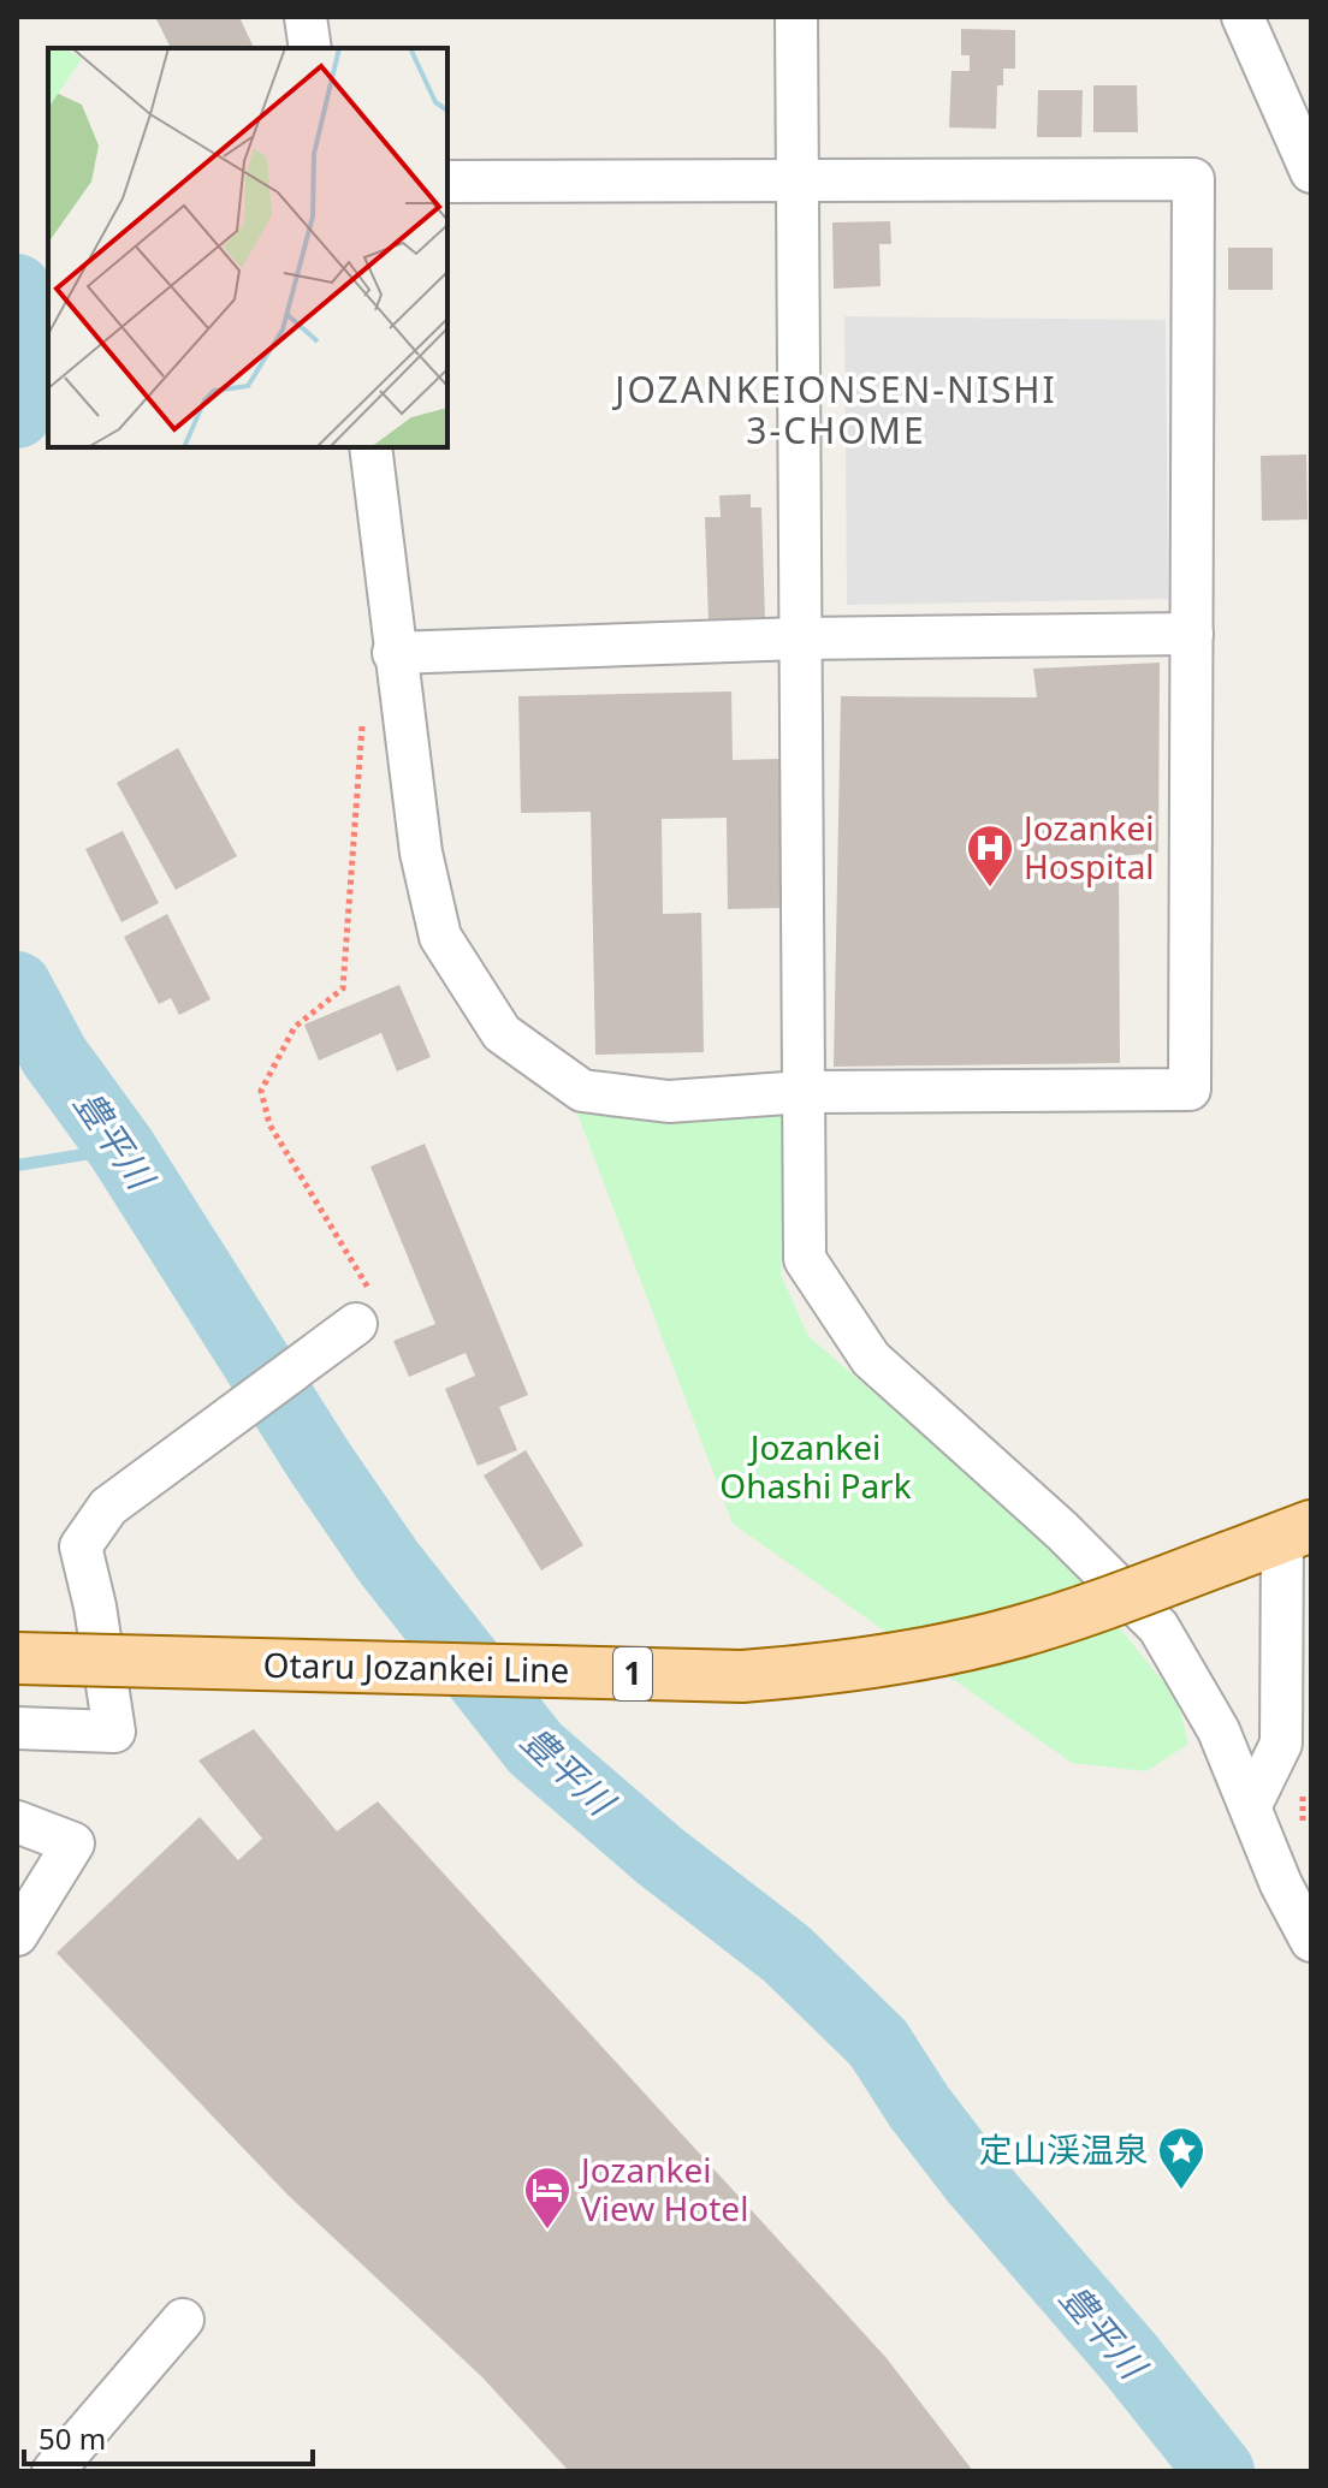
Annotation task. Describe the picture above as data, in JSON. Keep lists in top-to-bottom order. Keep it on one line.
{"streets":{"main road":["Otaru Jozankei Line","1"]},"districts":["JOZANKEIONSEN-NISHI 3-CHOME"],"water":["豊平川"],"parks":["Jozankei Ohashi Park"],"places":{"hospital":["Jozankei Hospital"],"place":["定山渓温泉"],"hotel":["Jozankei View Hotel"]},"scale_bar":"50 m"}
